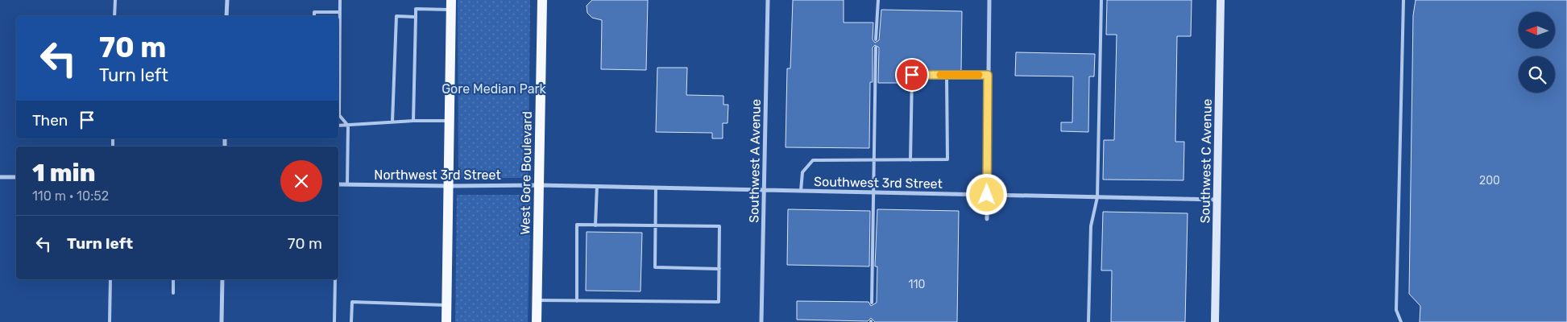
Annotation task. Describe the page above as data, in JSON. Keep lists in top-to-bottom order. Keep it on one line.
{"streets":{"main road":["West Gore Boulevard"],"street":["Southwest A Avenue","Southwest C Avenue","Northwest 3rd Street","Southwest 3rd Street"]},"crossings":[["Southwest A Avenue","Southwest 3rd Street"],["Southwest C Avenue","Southwest 3rd Street"],["West Gore Boulevard","Northwest 3rd Street"],["West Gore Boulevard","Southwest 3rd Street"],["Northwest 3rd Street","Southwest 3rd Street"]],"parks":["Gore Median Park"],"house_numbers":["200","110"],"north":"left","page":{"turn":["70 m","Turn left"],"then":"Then","heading":["1 min","110 m · 10:52"],"list":[{"name":"Turn left","value":"70 m"}]}}
